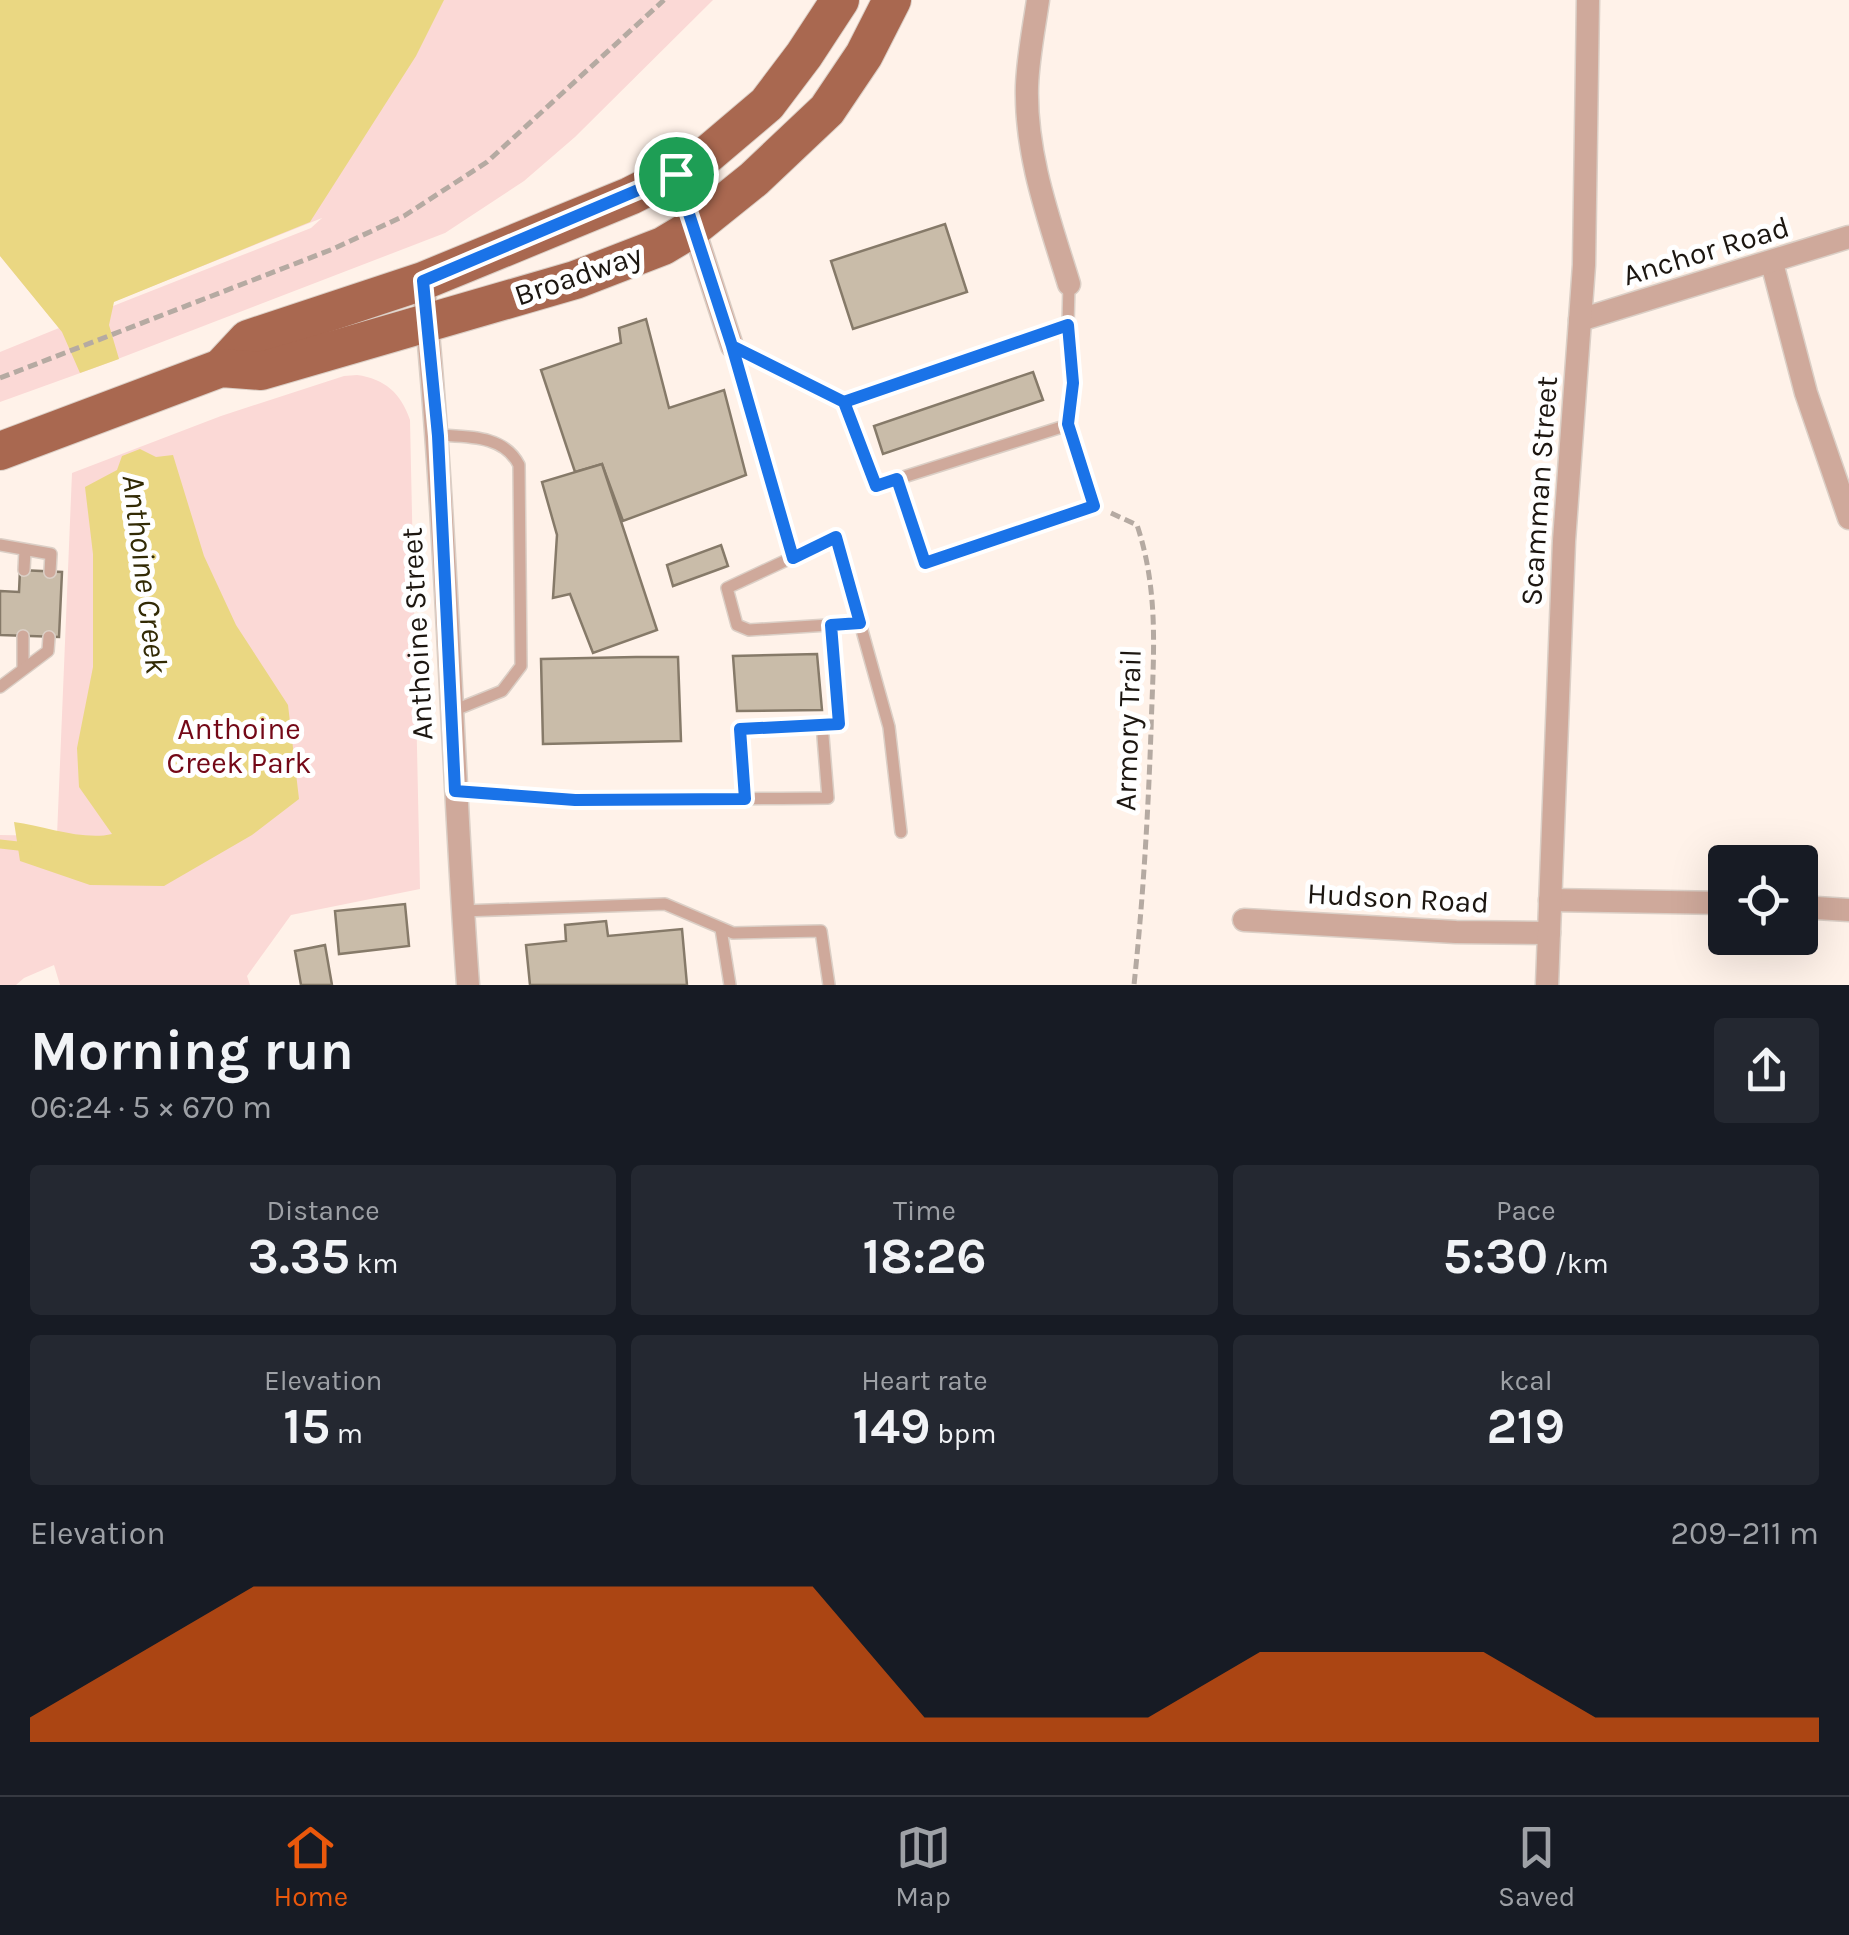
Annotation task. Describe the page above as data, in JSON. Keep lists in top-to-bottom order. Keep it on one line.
{"streets":{"main road":["Broadway"],"street":["Anchor Road","Scamman Street","Anthoine Street","Hudson Road"],"path":["Armory Trail"]},"crossings":[["Anchor Road","Scamman Street"],["Broadway","Anthoine Street"],["Scamman Street","Hudson Road"]],"water":["Anthoine Creek"],"parks":["Anthoine Creek Park"],"page":{"heading":["Morning run","06:24 · 5 × 670 m"],"stats":[["Distance","3.35 km"],["Time","18:26"],["Pace","5:30 /km"],["Elevation","15 m"],["Heart rate","149 bpm"],["kcal","219"]],"chart":["Elevation","209–211 m"],"tabs":["Home","Map","Saved"]}}
